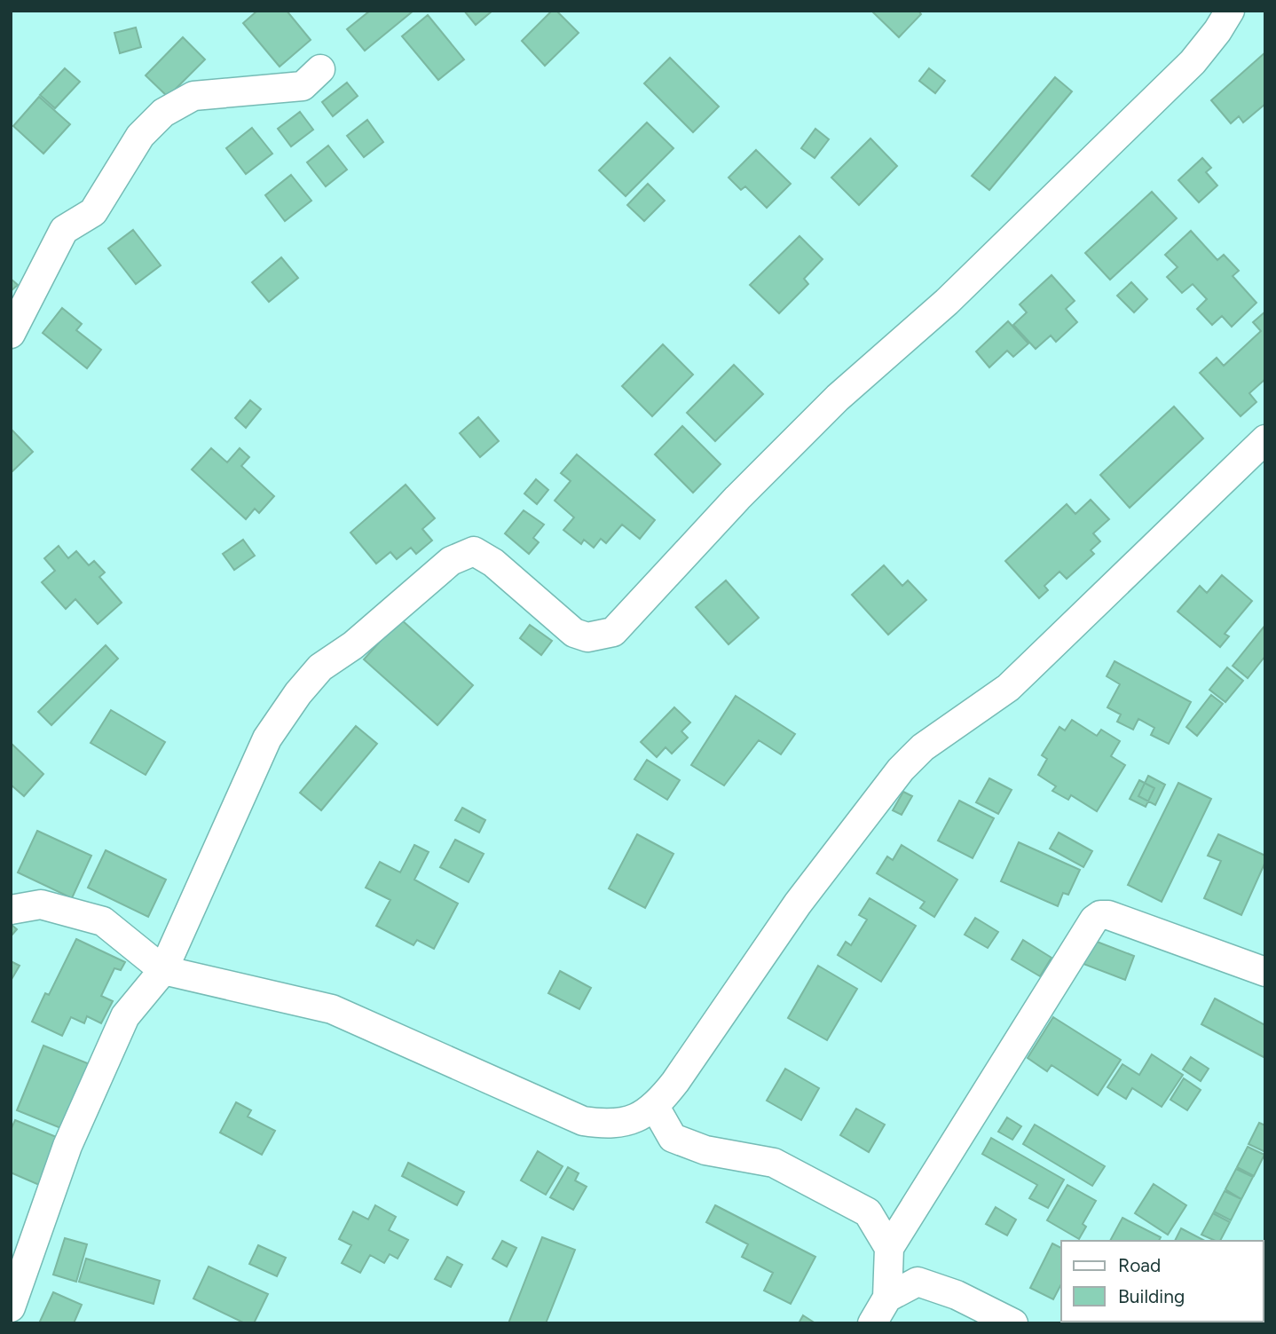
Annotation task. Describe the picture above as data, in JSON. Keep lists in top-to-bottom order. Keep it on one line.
{"legend":["Road","Building"]}
